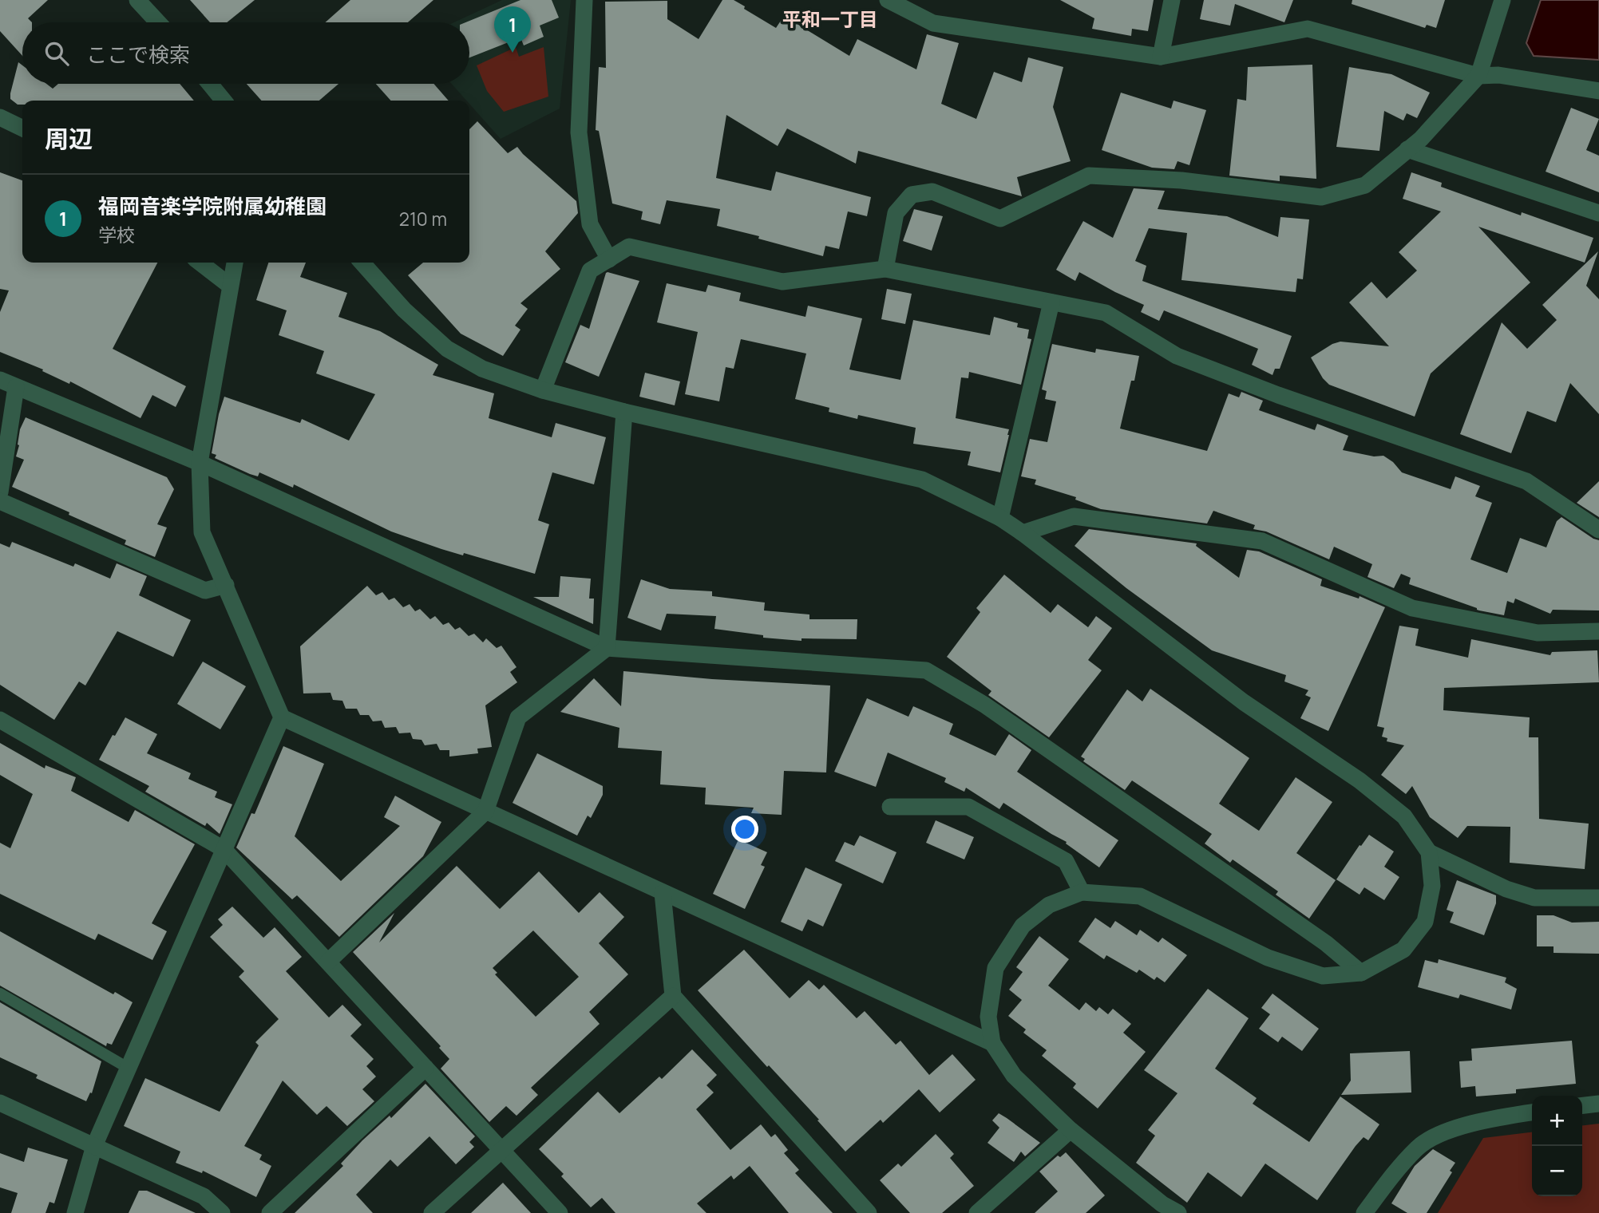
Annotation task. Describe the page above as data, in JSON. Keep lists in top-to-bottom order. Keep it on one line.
{"districts":["平和一丁目"],"page":{"pins":"1","search":"ここで検索","heading":"周辺","list":[{"mark":"1","name":"福岡音楽学院附属幼稚園","note":"学校","value":"210 m"}],"map_buttons":["+","−"]}}
